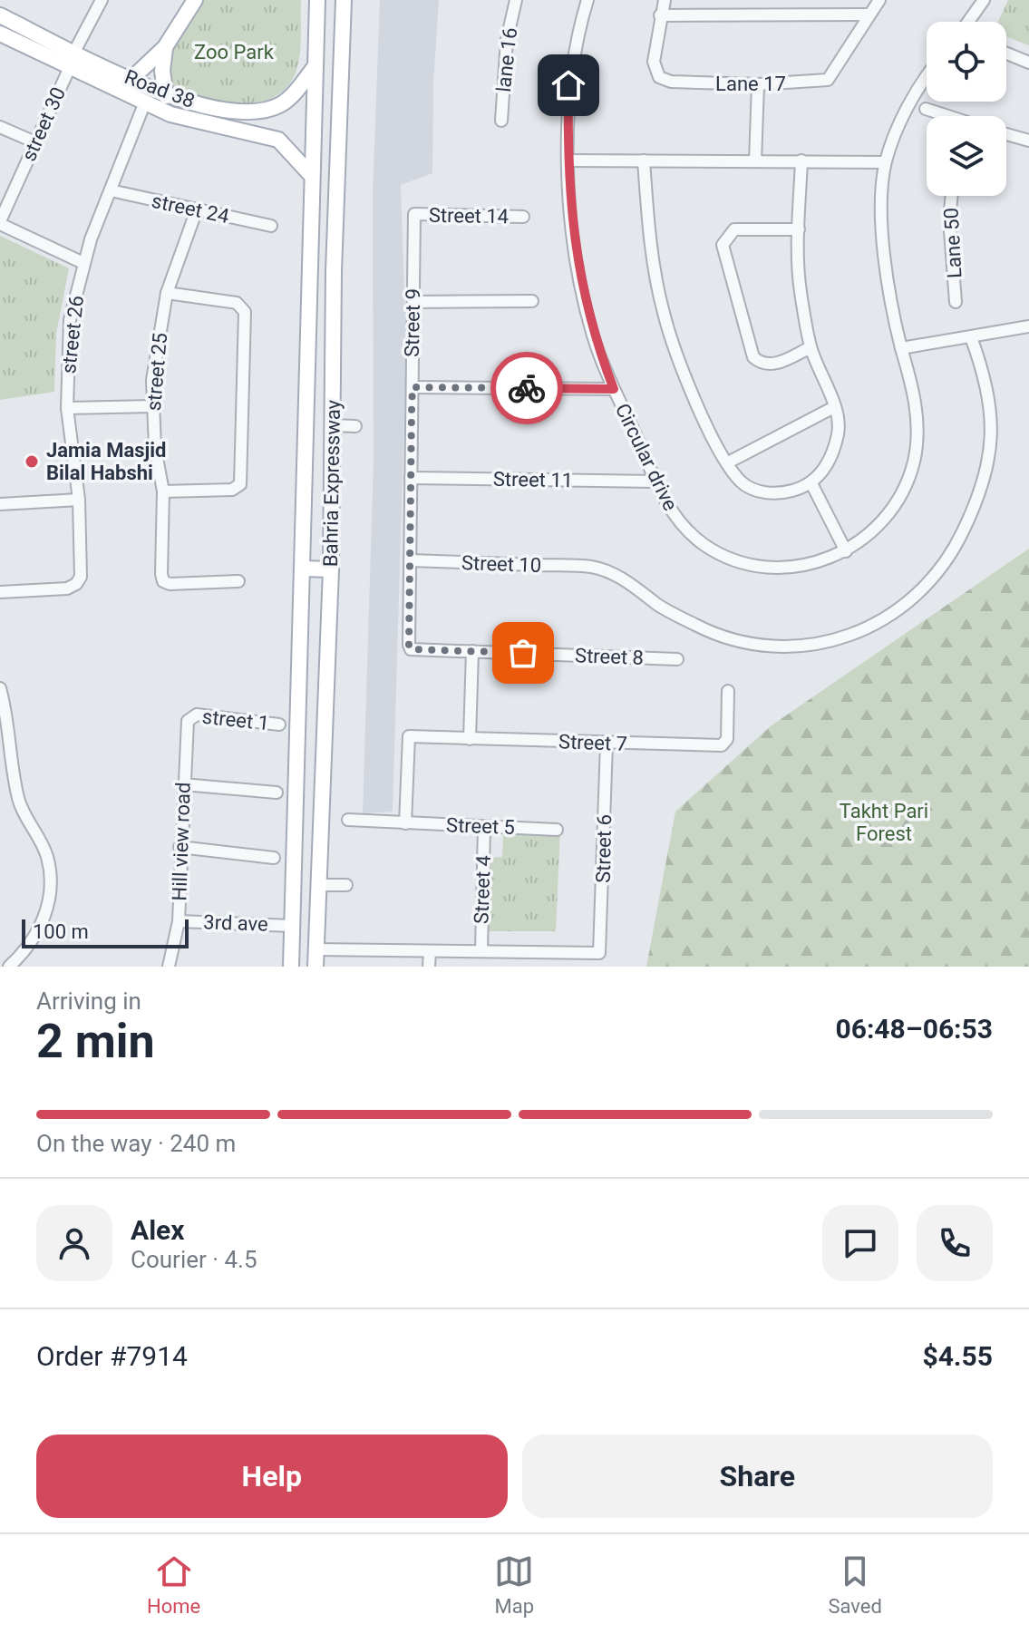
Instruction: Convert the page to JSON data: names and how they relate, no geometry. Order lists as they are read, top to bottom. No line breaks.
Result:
{"streets":{"main road":["Road 38","Bahria Expressway"],"street":["lane 16","Lane 17","street 30","street 24","Street 14","Lane 50","Street 9","street 26","street 25","Circular drive","Street 11","Street 10","Street 8","street 1","Street 7","Street 5","Hill view road","Street 6","Street 4","3rd ave"]},"crossings":[["Road 38","street 30"],["Road 38","street 26"],["Road 38","Bahria Expressway"],["street 24","street 26"],["street 24","street 25"],["Street 14","Street 9"],["Street 9","Street 11"],["Street 9","Street 10"],["Street 9","Street 8"],["Circular drive","Street 11"],["Bahria Expressway","3rd ave"],["street 1","Hill view road"],["Street 7","Street 5"],["Street 7","Street 6"],["Street 5","Street 4"],["Hill view road","3rd ave"],["Street 6","Street 4"]],"parks":["Zoo Park","Takht Pari Forest"],"places":["Jamia Masjid Bilal Habshi"],"scale_bar":"100 m","page":{"scale":"100 m","heading":["2 min","Arriving in","06:48–06:53"],"panel":["Alex","Courier · 4.5","Order #7914","$4.55"],"bar":"On the way · 240 m","buttons":["Help","Share"],"tabs":["Home","Map","Saved"]}}
